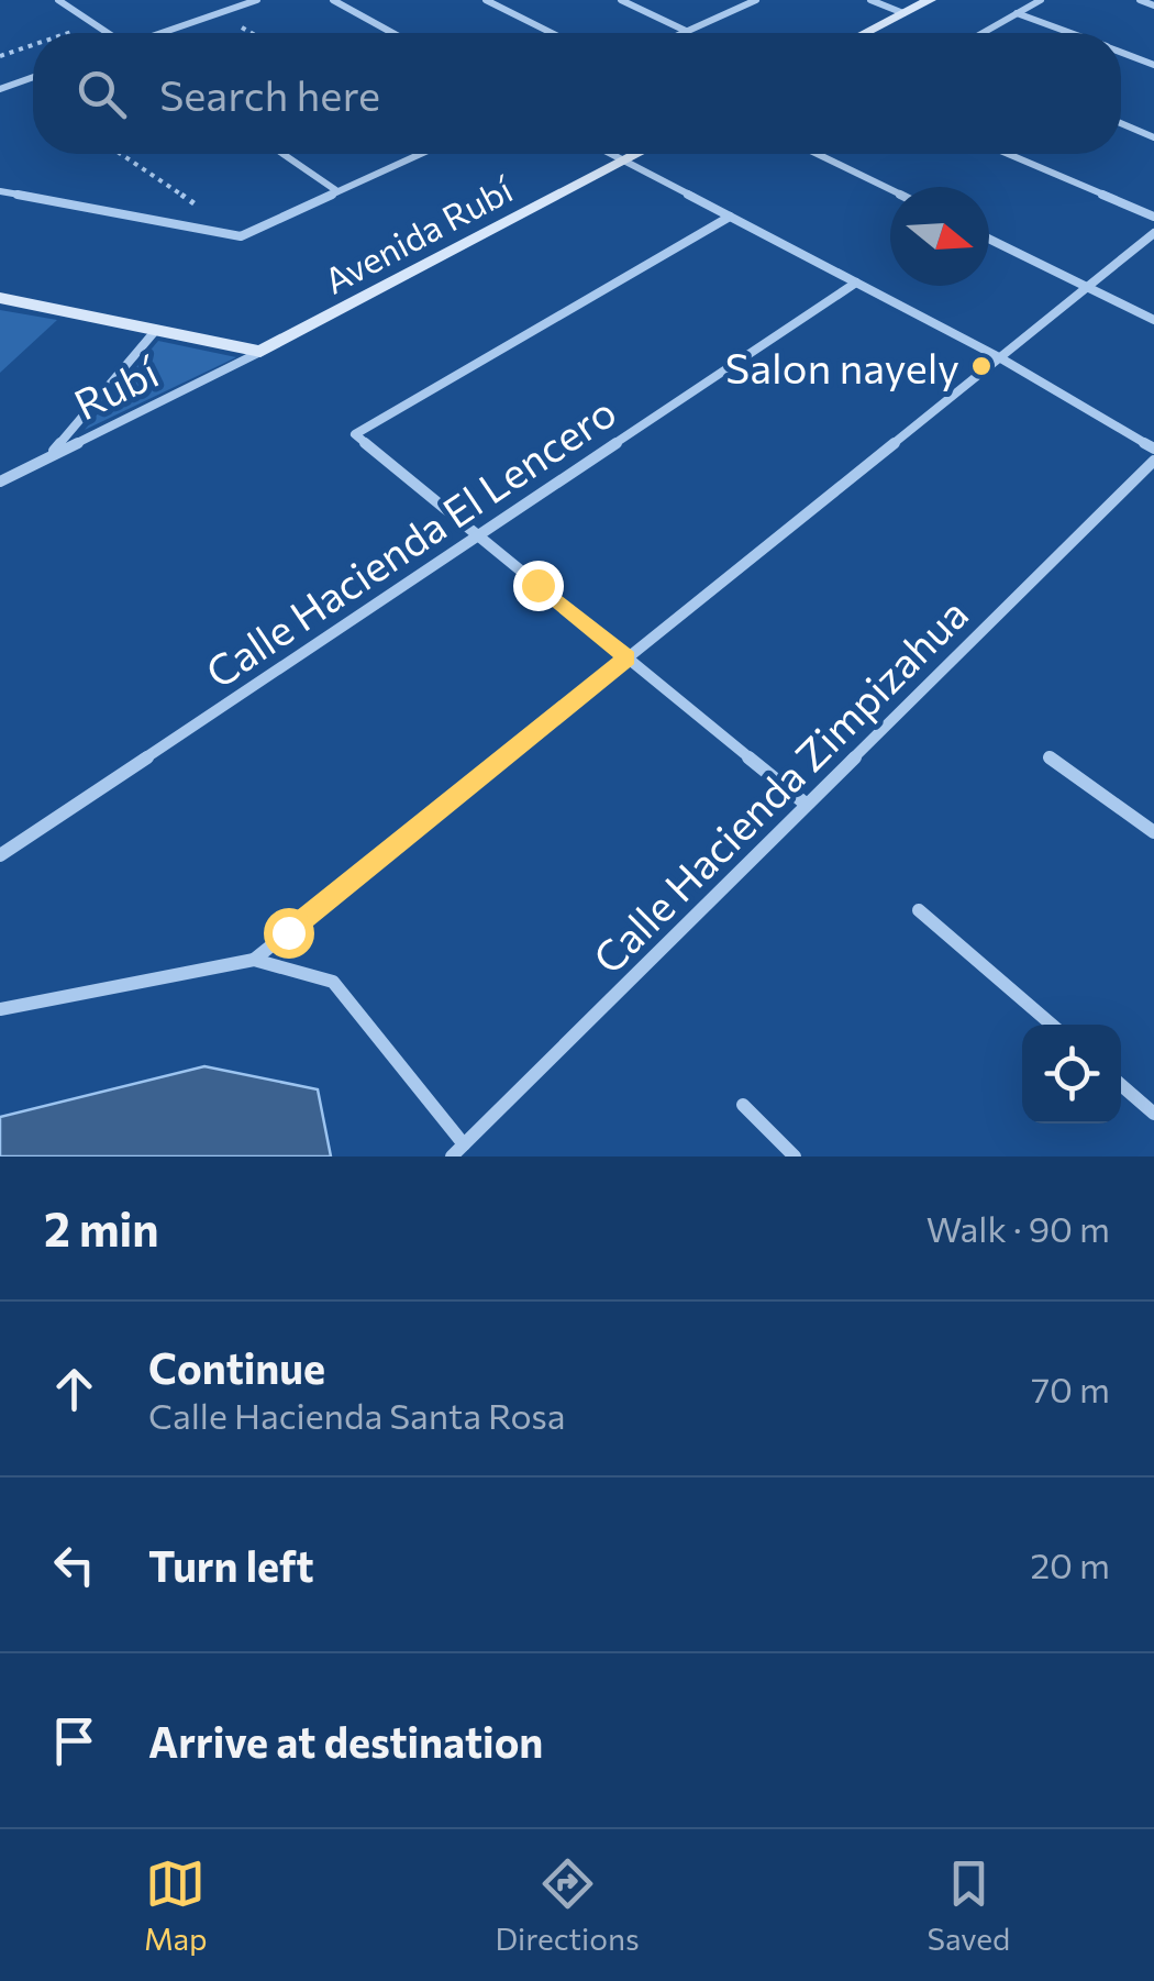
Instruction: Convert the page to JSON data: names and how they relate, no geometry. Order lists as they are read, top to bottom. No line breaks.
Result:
{"streets":{"street":["Avenida Rubí","Rubí","Calle Hacienda El Lencero","Calle Hacienda Zimpizahua"]},"crossings":[["Avenida Rubí","Rubí"]],"places":["Salon nayely"],"north":"right","page":{"search":"Search here","heading":["2 min","Walk · 90 m"],"list":[["Continue","Calle Hacienda Santa Rosa","70 m"],["Turn left","20 m"],"Arrive at destination"],"nav":["Map","Directions","Saved"]}}
